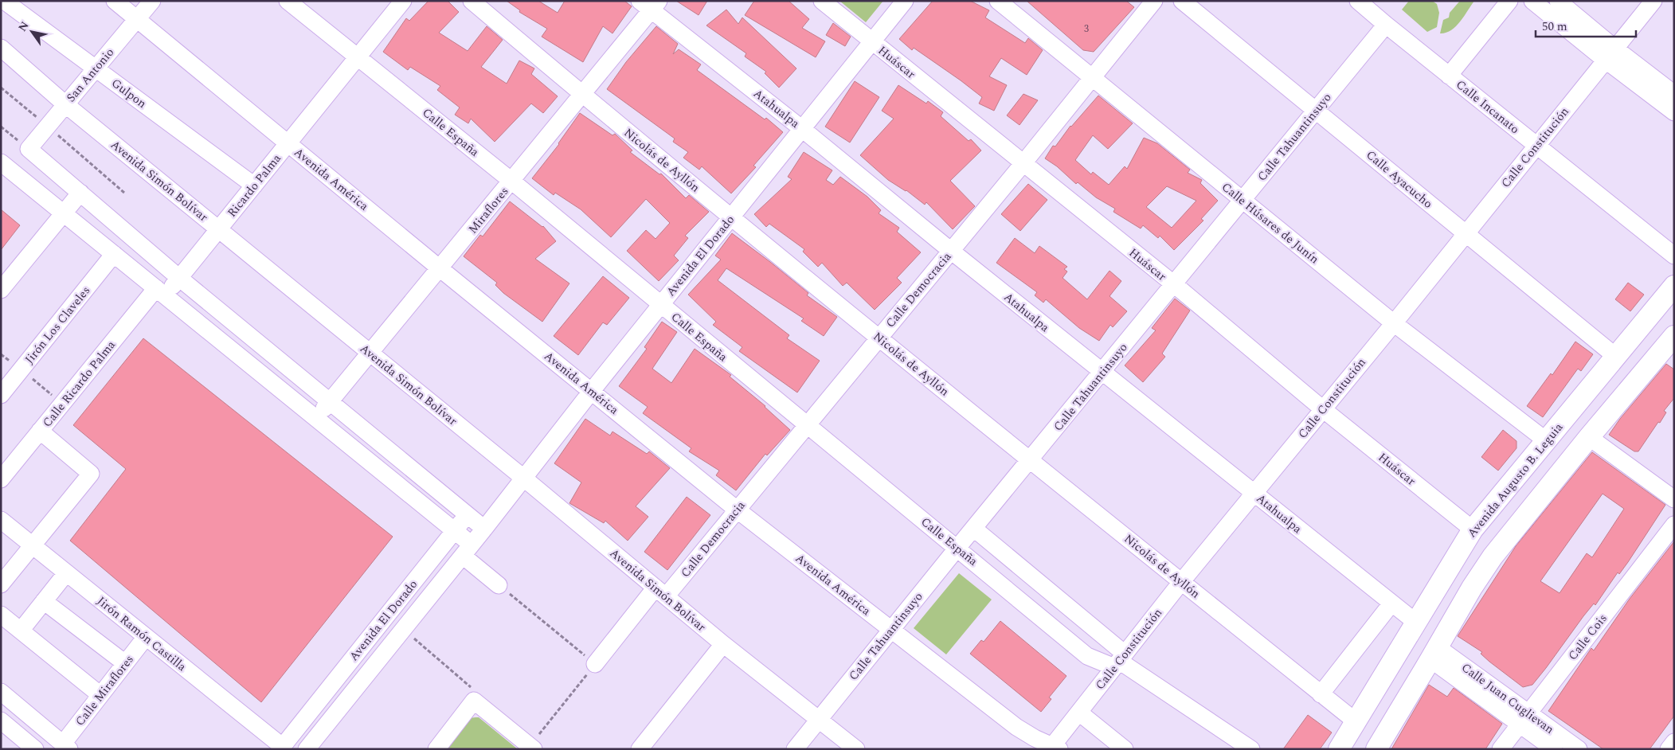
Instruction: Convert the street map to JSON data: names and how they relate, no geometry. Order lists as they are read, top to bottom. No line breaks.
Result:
{"streets":{"main road":["Avenida Augusto B. Leguia"],"street":["Huáscar","San Antonio","Gulpon","Calle Incanato","Atahualpa","Calle España","Calle Tahuantinsuyo","Calle Constitución","Nicolás de Ayllón","Avenida América","Calle Ayacucho","Avenida Simón Bolívar","Ricardo Palma","Miraflores","Calle Húsares de Junín","Avenida El Dorado","Calle Democracia","Jirón Los Claveles","Calle Ricardo Palma","Jirón Ramón Castilla","Calle Cois","Calle Miraflores","Calle Juan Cuglievan"]},"crossings":[["Huáscar","Calle Tahuantinsuyo"],["Huáscar","Calle Constitución"],["Huáscar","Avenida El Dorado"],["Huáscar","Calle Democracia"],["Huáscar","Avenida Augusto B. Leguia"],["San Antonio","Gulpon"],["San Antonio","Avenida América"],["San Antonio","Avenida Simón Bolívar"],["Gulpon","Ricardo Palma"],["Calle Incanato","Calle Tahuantinsuyo"],["Calle Incanato","Calle Constitución"],["Atahualpa","Calle Tahuantinsuyo"],["Atahualpa","Calle Constitución"],["Atahualpa","Miraflores"],["Atahualpa","Avenida El Dorado"],["Atahualpa","Calle Democracia"],["Atahualpa","Avenida Augusto B. Leguia"],["Calle España","Calle Tahuantinsuyo"],["Calle España","Calle Constitución"],["Calle España","Ricardo Palma"],["Calle España","Miraflores"],["Calle España","Avenida El Dorado"],["Calle España","Calle Democracia"],["Calle Tahuantinsuyo","Nicolás de Ayllón"],["Calle Tahuantinsuyo","Avenida América"],["Calle Tahuantinsuyo","Calle Ayacucho"],["Calle Tahuantinsuyo","Avenida Simón Bolívar"],["Calle Tahuantinsuyo","Calle Húsares de Junín"],["Calle Constitución","Nicolás de Ayllón"],["Calle Constitución","Avenida América"],["Calle Constitución","Calle Ayacucho"],["Calle Constitución","Calle Húsares de Junín"],["Nicolás de Ayllón","Miraflores"],["Nicolás de Ayllón","Avenida El Dorado"],["Nicolás de Ayllón","Calle Democracia"],["Nicolás de Ayllón","Avenida Augusto B. Leguia"],["Avenida América","Ricardo Palma"],["Avenida América","Miraflores"],["Avenida América","Avenida El Dorado"],["Avenida América","Calle Democracia"],["Calle Ayacucho","Avenida Augusto B. Leguia"],["Avenida Simón Bolívar","Ricardo Palma"],["Avenida Simón Bolívar","Miraflores"],["Avenida Simón Bolívar","Avenida El Dorado"],["Avenida Simón Bolívar","Calle Democracia"],["Ricardo Palma","Calle Ricardo Palma"],["Calle Húsares de Junín","Calle Democracia"],["Calle Húsares de Junín","Avenida Augusto B. Leguia"],["Avenida El Dorado","Jirón Ramón Castilla"],["Jirón Ramón Castilla","Calle Miraflores"],["Calle Cois","Calle Juan Cuglievan"]],"house_numbers":["3"],"scale_bar":"50 m","north":"top left"}
